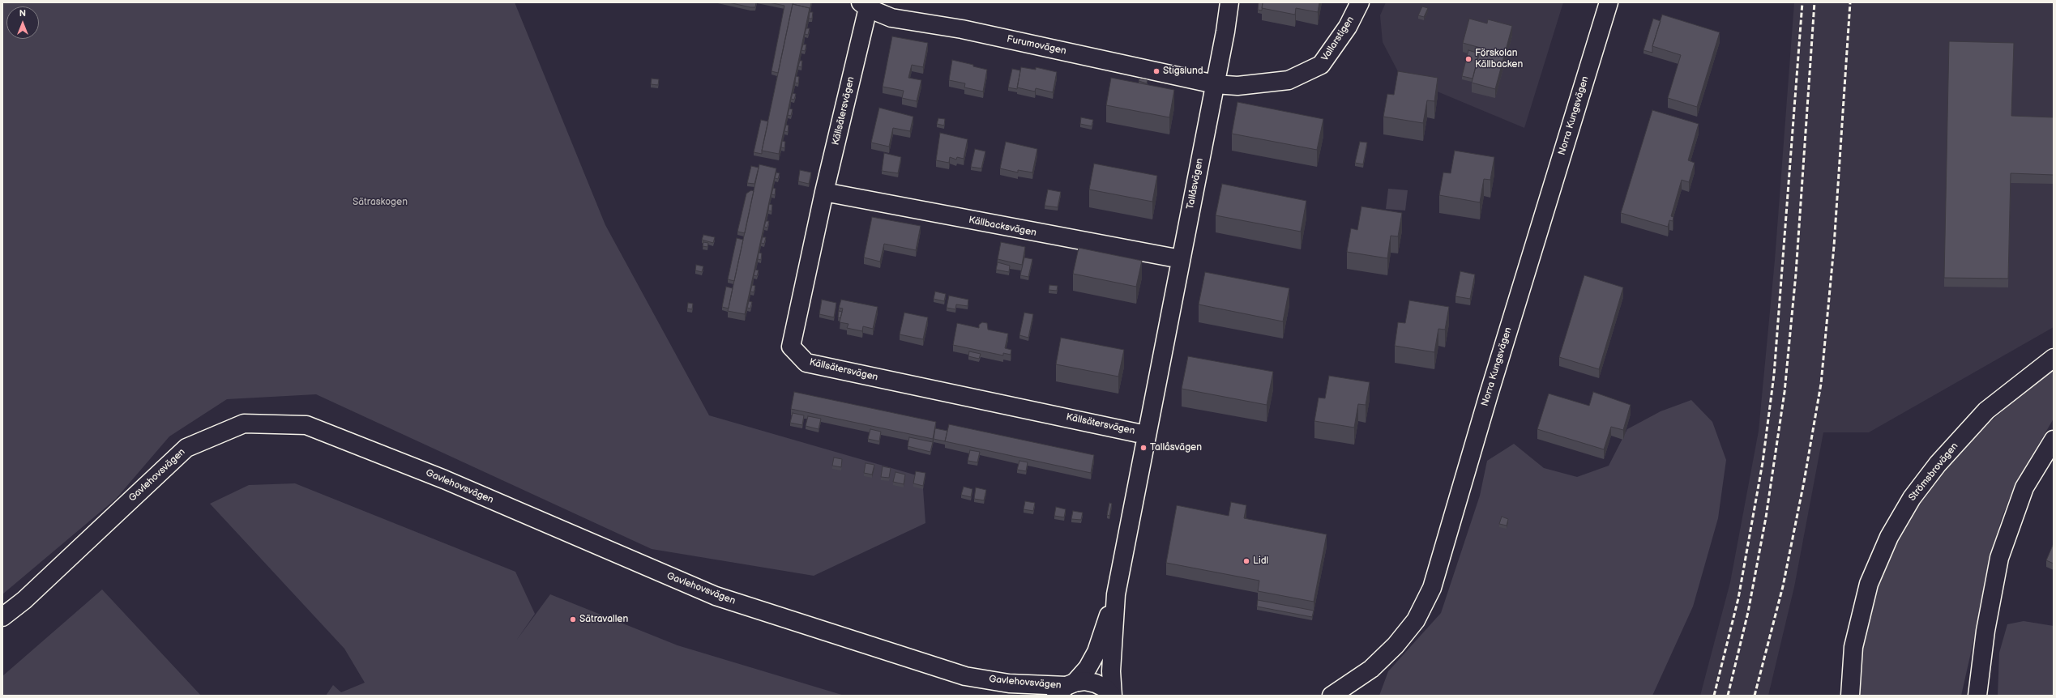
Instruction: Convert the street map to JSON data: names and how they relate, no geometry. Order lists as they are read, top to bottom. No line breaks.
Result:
{"streets":{"street":["Vallarstigen","Furumovägen","Källsätersvägen","Norra Kungsvägen","Tallåsvägen","Källbacksvägen","Strömsbrovägen","Gavlehovsvägen"]},"crossings":[["Vallarstigen","Furumovägen"],["Vallarstigen","Tallåsvägen"],["Furumovägen","Källsätersvägen"],["Furumovägen","Tallåsvägen"],["Källsätersvägen","Tallåsvägen"],["Källsätersvägen","Källbacksvägen"],["Tallåsvägen","Källbacksvägen"],["Tallåsvägen","Gavlehovsvägen"]],"parks":["Sätraskogen"],"places":["Förskolan Källbacken","Stigslund","Tallåsvägen","Lidl","Sätravallen"],"north":"top"}
